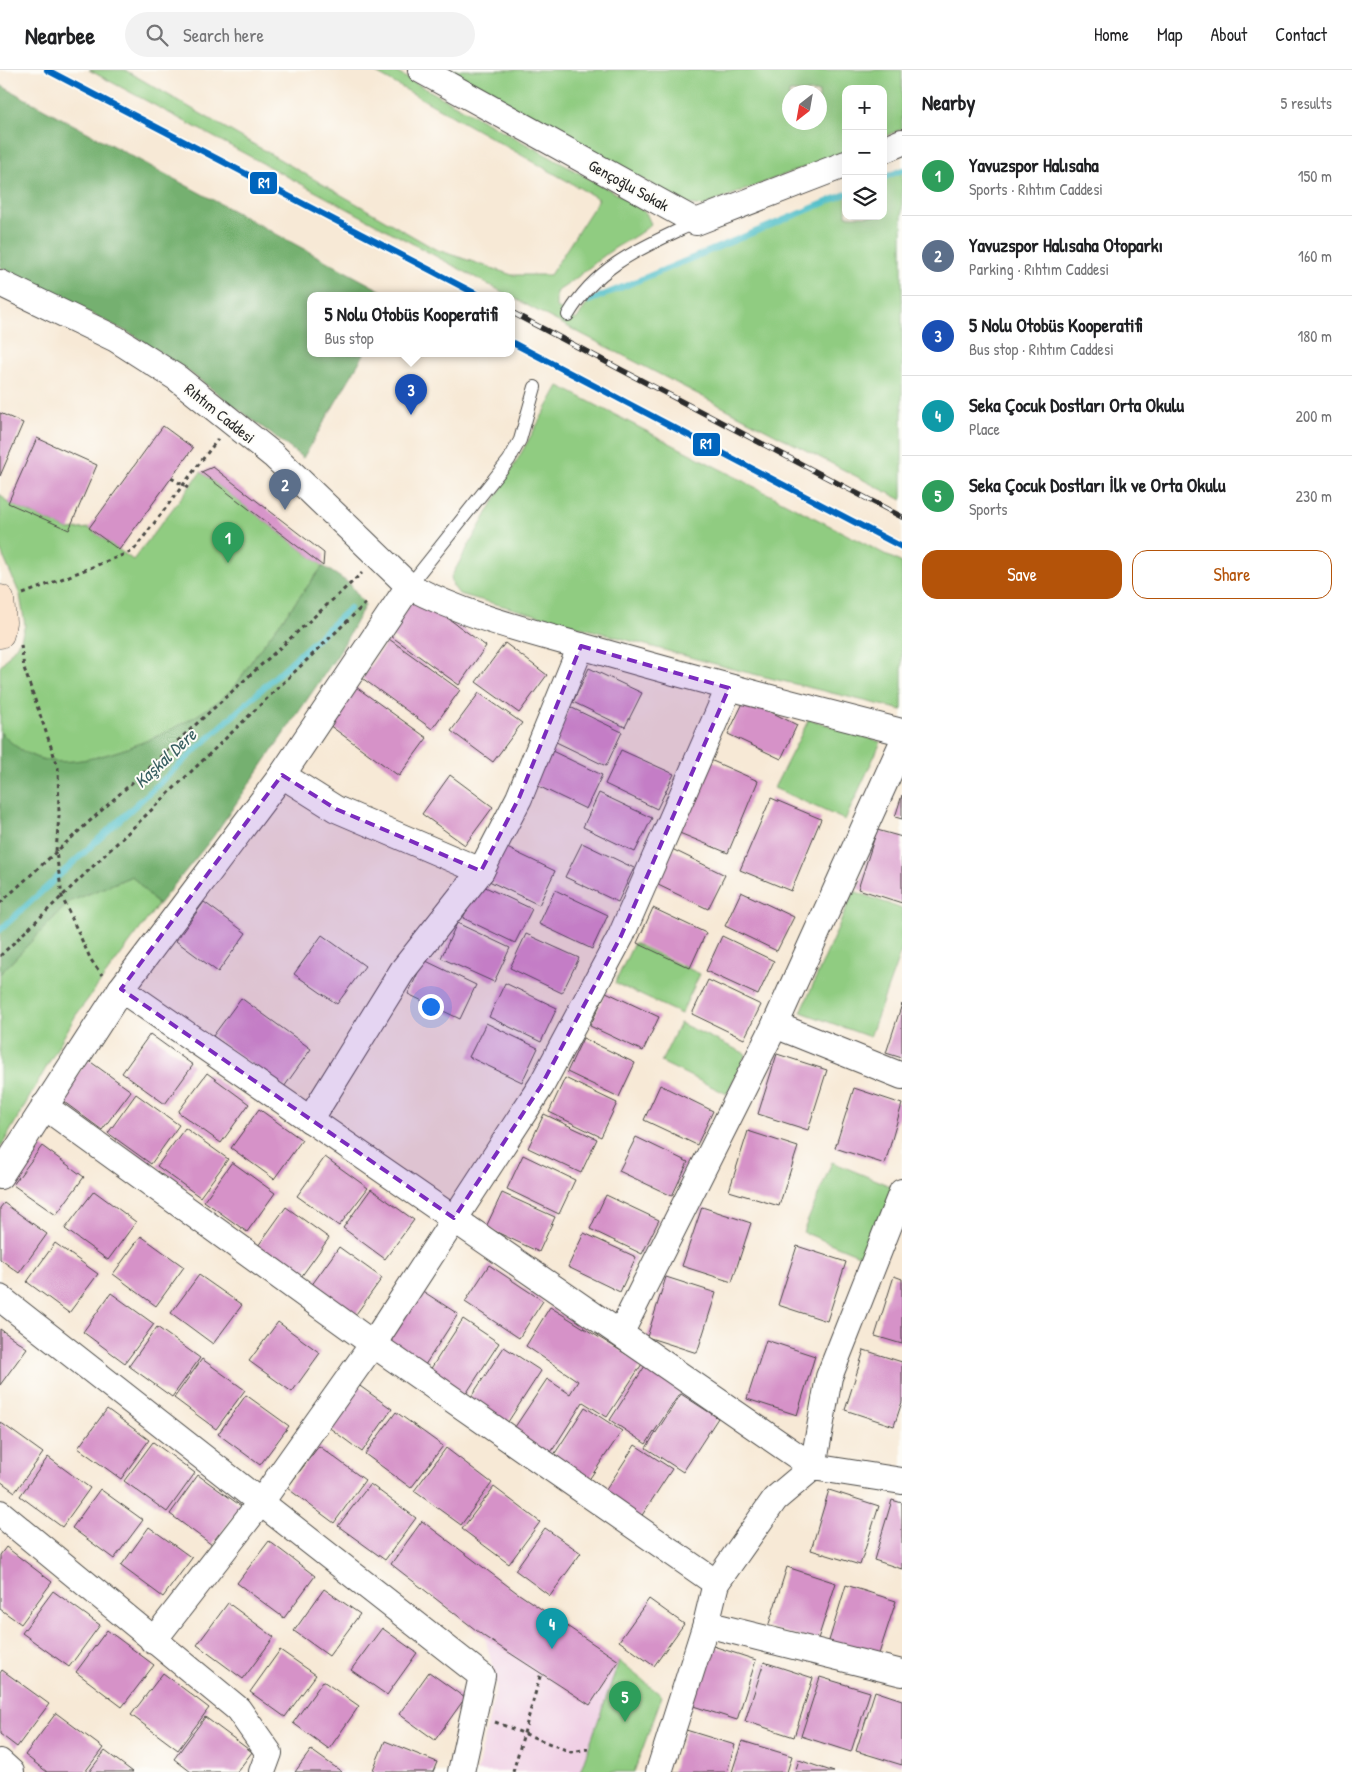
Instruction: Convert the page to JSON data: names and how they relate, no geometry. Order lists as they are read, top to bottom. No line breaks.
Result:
{"streets":{"street":["Gençoğlu Sokak","Rıhtım Caddesi"]},"water":["Kaşkal Dere"],"lines":["transit line R1"],"north":"bottom left","page":{"header":"Nearbee","search":"Search here","nav":["Home","Map","About","Contact"],"heading":["Nearby","5 results"],"map_buttons":["+","−"],"list":[{"mark":"1","name":"Yavuzspor Halısaha","note":"Sports · Rıhtım Caddesi","value":"150 m"},{"mark":"2","name":"Yavuzspor Halısaha Otoparkı","note":"Parking · Rıhtım Caddesi","value":"160 m"},{"mark":"3","name":"5 Nolu Otobüs Kooperatifi","note":"Bus stop · Rıhtım Caddesi","value":"180 m"},{"mark":"4","name":"Seka Çocuk Dostları Orta Okulu","note":"Place","value":"200 m"},{"mark":"5","name":"Seka Çocuk Dostları İlk ve Orta Okulu","note":"Sports","value":"230 m"}],"popup":["5 Nolu Otobüs Kooperatifi","Bus stop"],"pins":["3","2","1","4","5"],"buttons":["Save","Share"]}}
